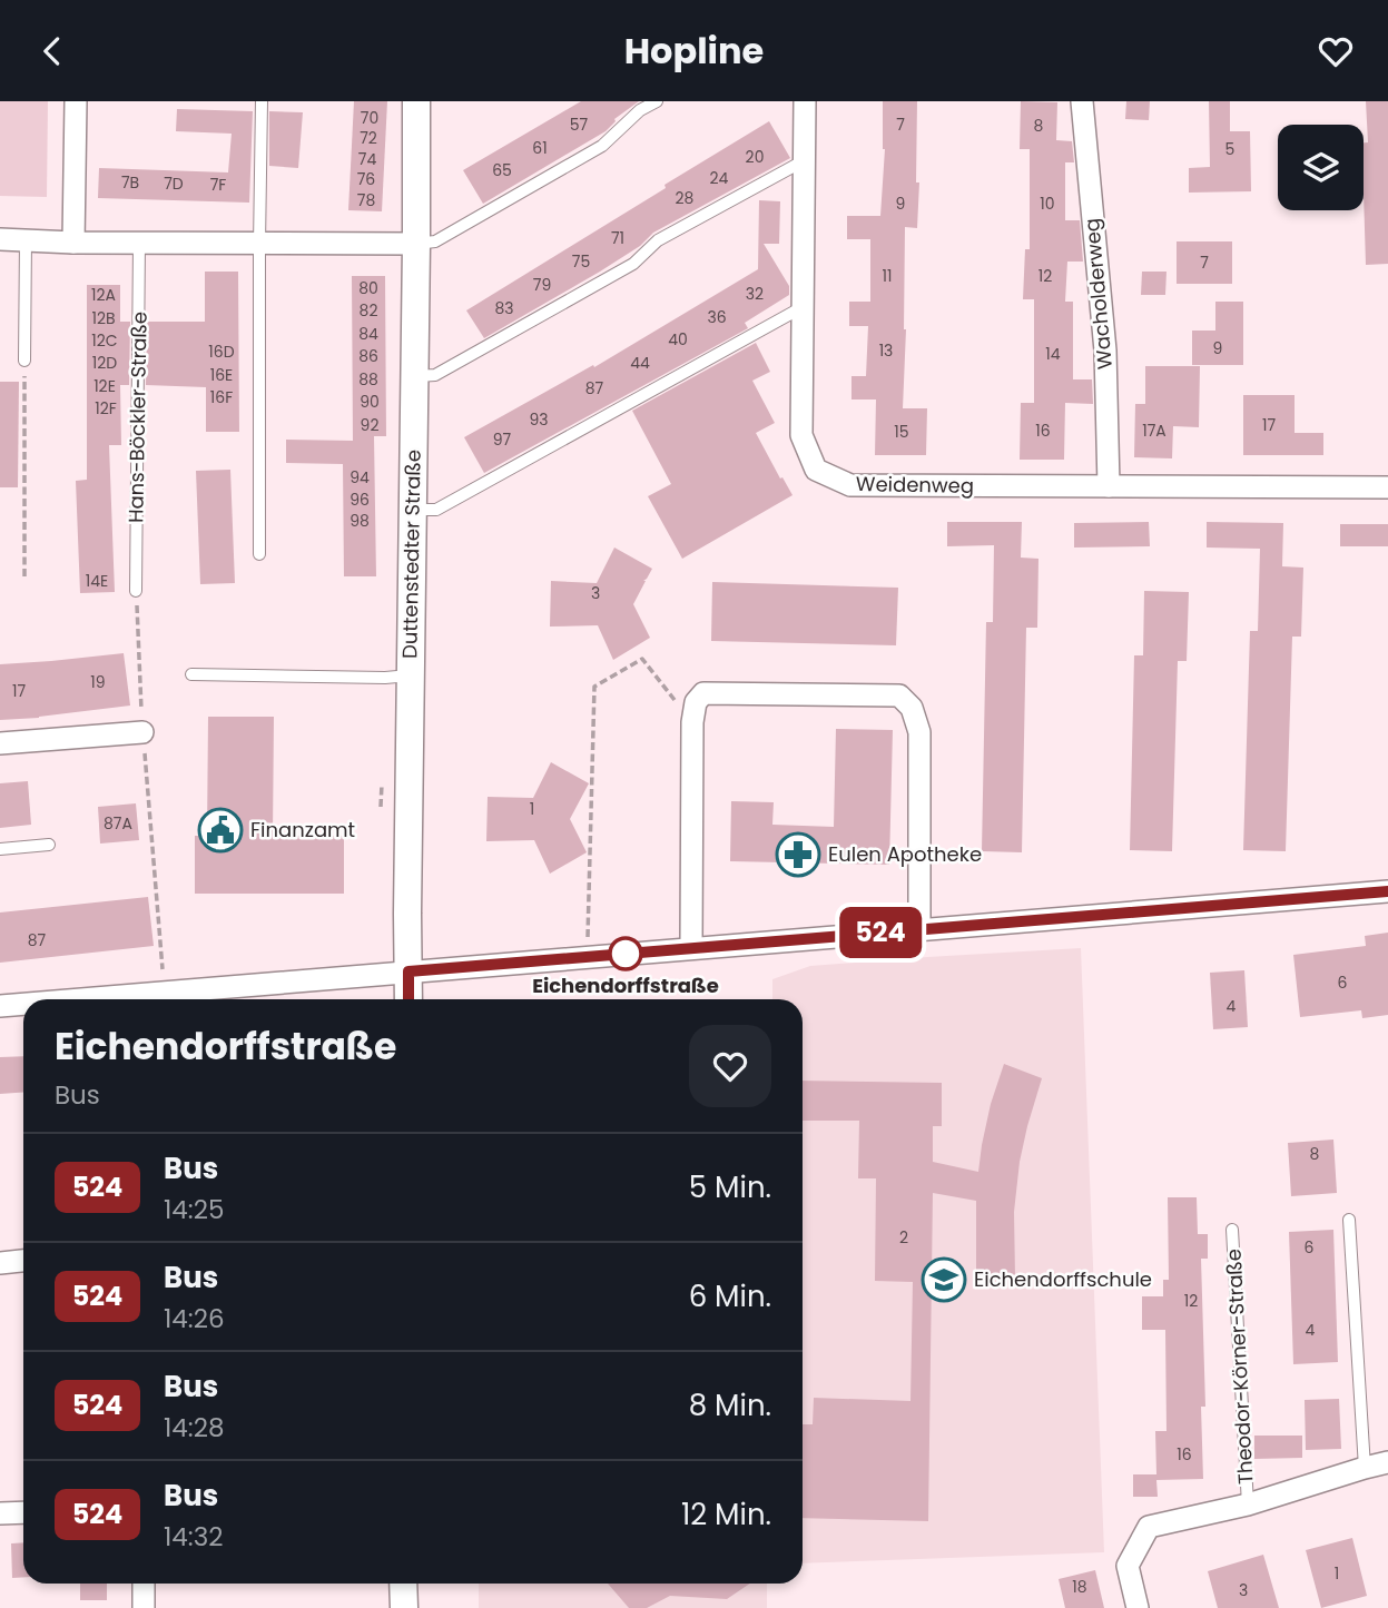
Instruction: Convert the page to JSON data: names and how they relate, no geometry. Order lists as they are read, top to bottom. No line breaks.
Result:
{"streets":{"street":["Wacholderweg","Weidenweg","Duttenstedter Straße","Theodor-Körner-Straße"],"lane":["Hans-Böckler-Straße"]},"crossings":[["Wacholderweg","Weidenweg"]],"places":{"public building":["Finanzamt"],"pharmacy":["Eulen Apotheke"],"other":["Eichendorffstraße"],"school or university":["Eichendorffschule"]},"lines":["bus line 524"],"house_numbers":["70","57","7","8","72","61","5","20","74","65","24","76","7B","7D","7F","28","78","9","10","71","75","7","11","12","79","80","32","12A","83","82","36","12B","84","40","12C","9","13","16D","14","86","12D","44","16E","88","12E","87","16F","90","12F","93","92","17","16","17A","15","97","94","96","98","14E","3","19","17","1","87A","87","6","4","8","2","6","12","4","16","1","18","3"],"page":{"header":"Hopline","on_map":"524","heading":["Eichendorffstraße","Bus"],"list":[{"mark":"524","name":"Bus","note":"14:25","value":"5 Min."},{"mark":"524","name":"Bus","note":"14:26","value":"6 Min."},{"mark":"524","name":"Bus","note":"14:28","value":"8 Min."},{"mark":"524","name":"Bus","note":"14:32","value":"12 Min."}]}}
